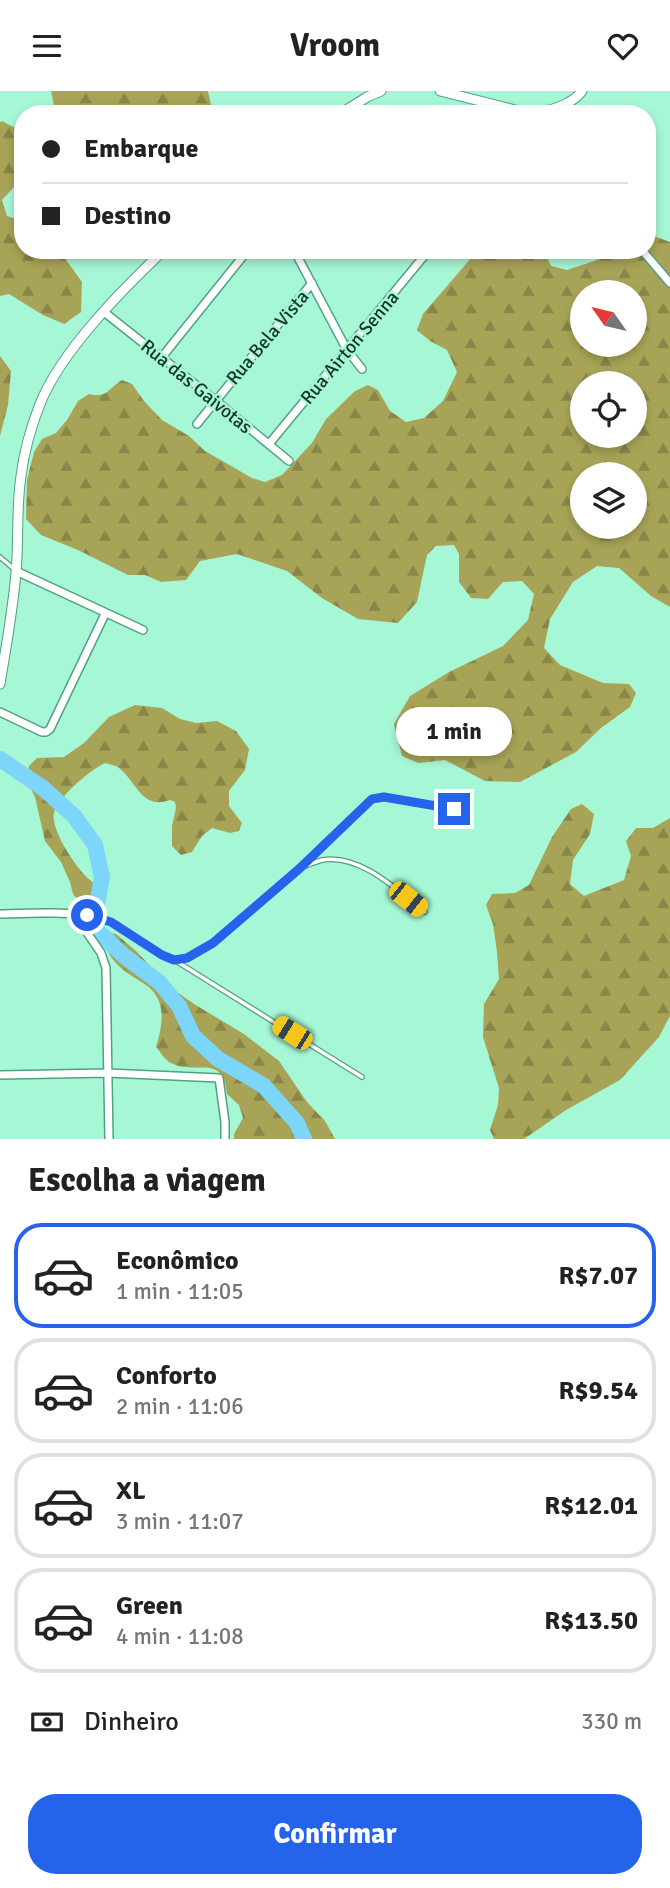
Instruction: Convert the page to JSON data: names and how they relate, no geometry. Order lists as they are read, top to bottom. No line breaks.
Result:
{"streets":{"street":["Rua Bela Vista","Rua Airton Senna","Rua das Gaivotas"]},"crossings":[["Rua Bela Vista","Rua das Gaivotas"],["Rua Airton Senna","Rua das Gaivotas"]],"north":"top left","page":{"header":"Vroom","banner":["Embarque","Destino"],"bubble":"1 min","heading":"Escolha a viagem","list":[{"name":"Econômico","note":"1 min · 11:05","value":"R$7.07"},{"name":"Conforto","note":"2 min · 11:06","value":"R$9.54"},{"name":"XL","note":"3 min · 11:07","value":"R$12.01"},{"name":"Green","note":"4 min · 11:08","value":"R$13.50"}],"pay":["Dinheiro","330 m"],"buttons":"Confirmar"}}
